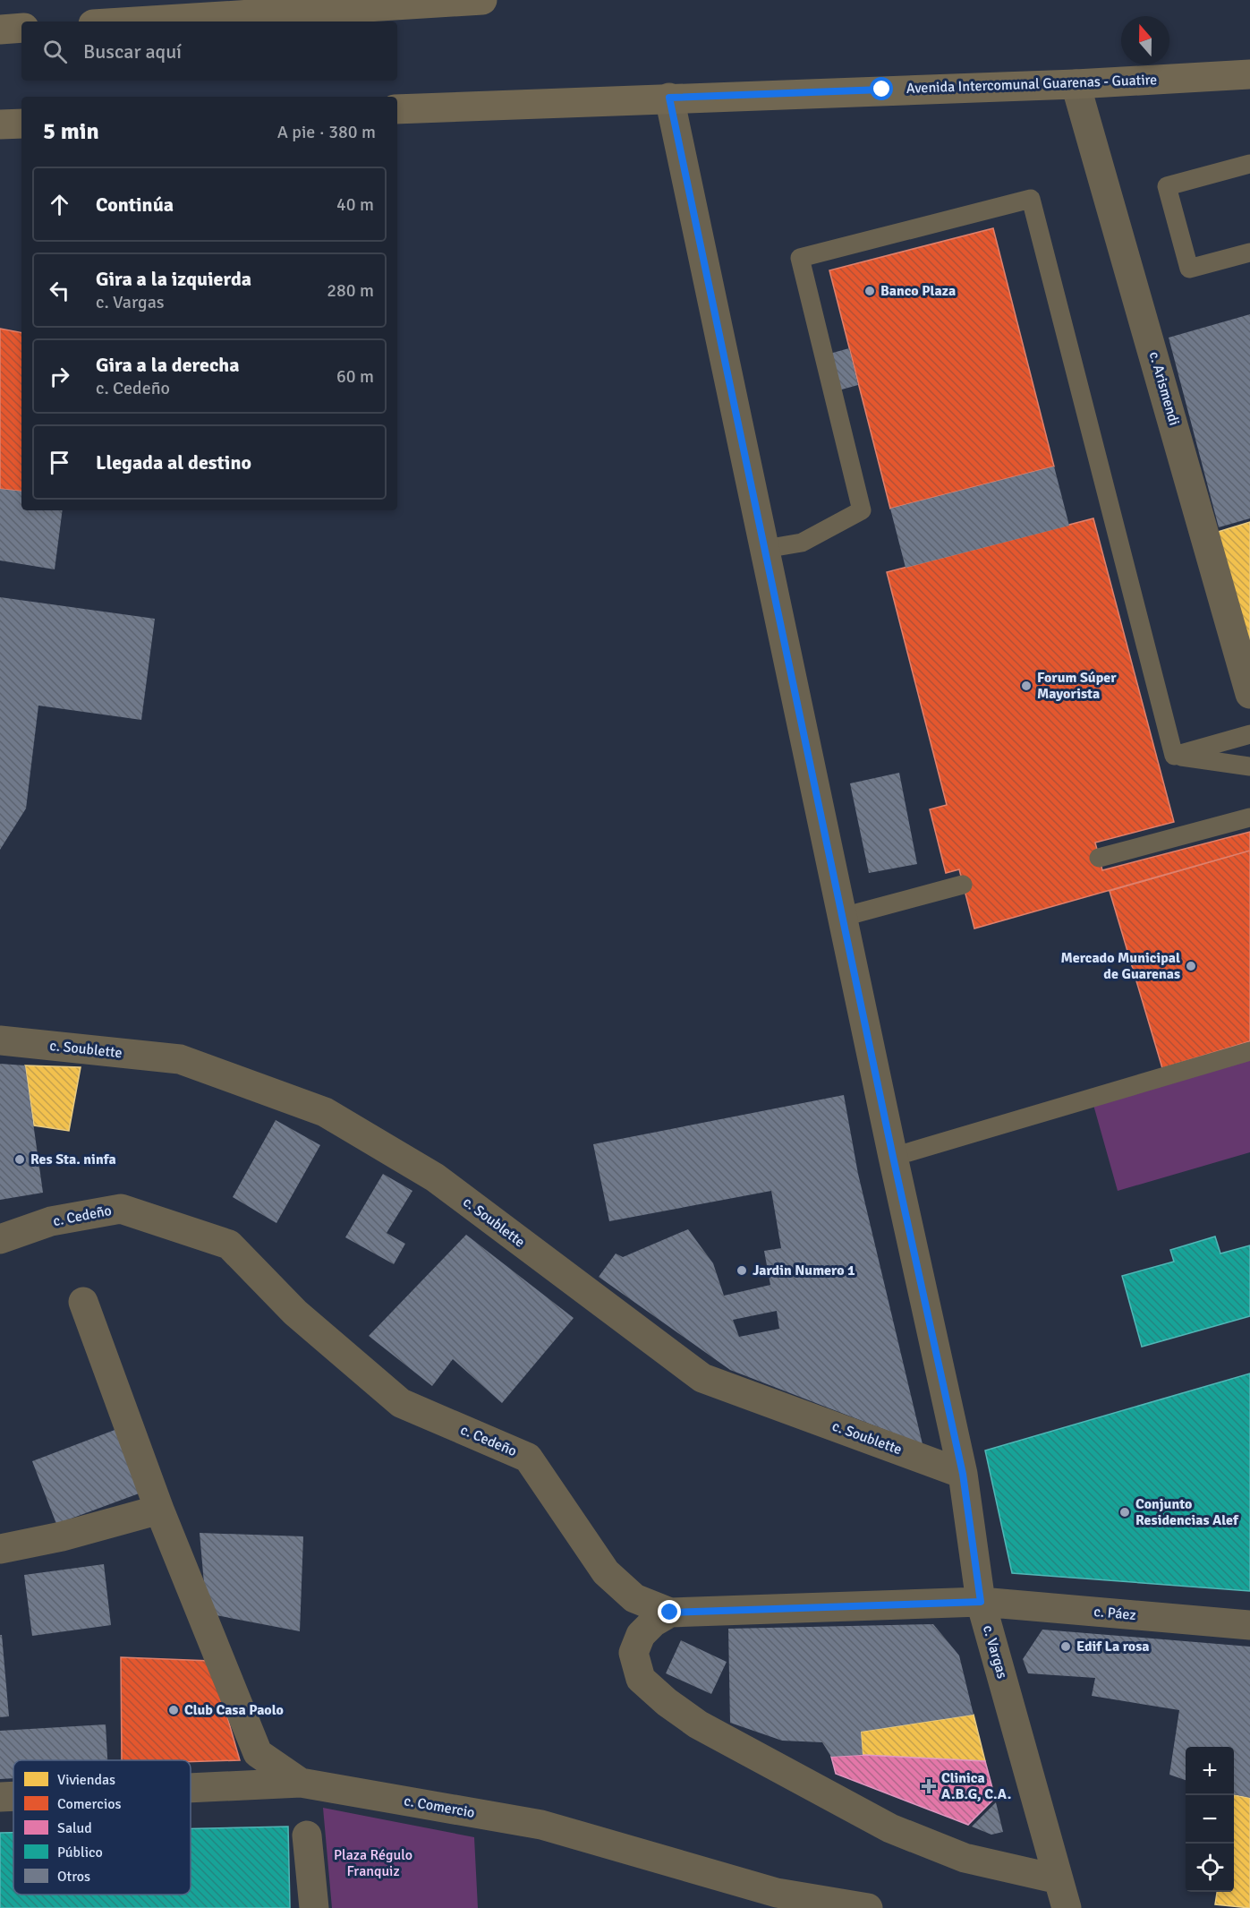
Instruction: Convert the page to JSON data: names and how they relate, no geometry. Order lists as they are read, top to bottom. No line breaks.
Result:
{"streets":{"main road":["Avenida Intercomunal Guarenas - Guatire"],"street":["c. Arismendi","c. Soublette","c. Cedeño","c. Páez","c. Vargas","c. Comercio"]},"crossings":[["Avenida Intercomunal Guarenas - Guatire","c. Arismendi"],["Avenida Intercomunal Guarenas - Guatire","c. Vargas"],["c. Soublette","c. Vargas"],["c. Cedeño","c. Páez"],["c. Cedeño","c. Vargas"],["c. Páez","c. Vargas"]],"parks":["Plaza Régulo Franquiz"],"places":{"other":["Banco Plaza","Forum Súper Mayorista","Mercado Municipal de Guarenas","Res Sta. ninfa","Jardin Numero 1","Conjunto Residencias Alef","Edif La rosa","Club Casa Paolo"],"health":["Clinica A.B.G, C.A."]},"legend":["Viviendas","Comercios","Salud","Público","Otros"],"north":"top","page":{"search":"Buscar aquí","heading":["5 min","A pie · 380 m"],"list":[["Continúa","40 m"],["Gira a la izquierda","c. Vargas","280 m"],["Gira a la derecha","c. Cedeño","60 m"],"Llegada al destino"],"map_buttons":["+","−"]}}
